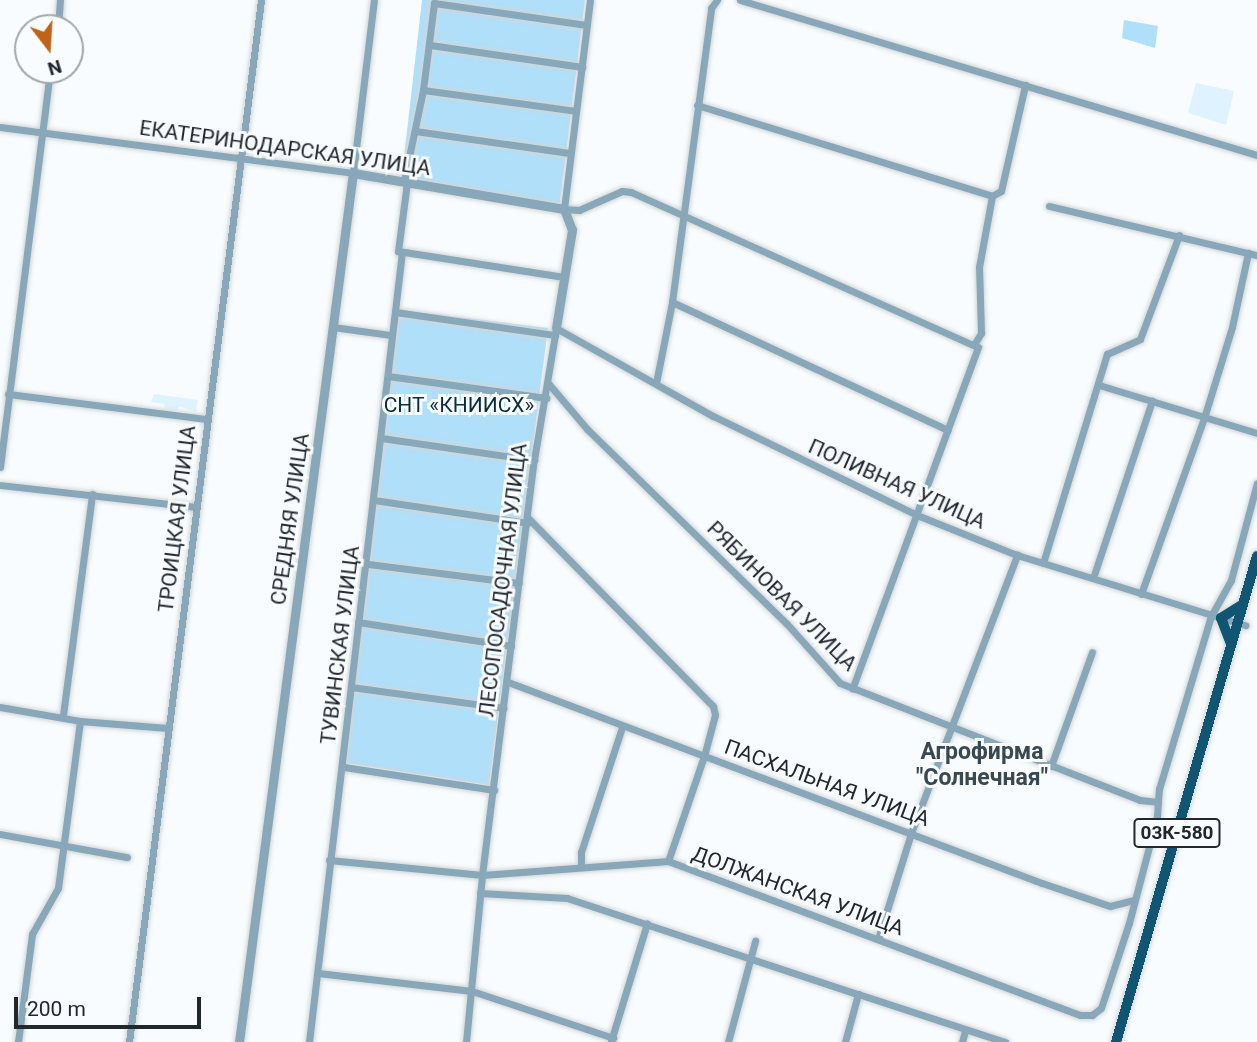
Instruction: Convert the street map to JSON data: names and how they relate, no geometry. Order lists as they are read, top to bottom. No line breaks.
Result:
{"streets":{"highway":["03К-580"],"street":["ЕКАТЕРИНОДАРСКАЯ УЛИЦА","ПОЛИВНАЯ УЛИЦА","ТРОИЦКАЯ УЛИЦА","СРЕДНЯЯ УЛИЦА","ЛЕСОПОСАДОЧНАЯ УЛИЦА","РЯБИНОВАЯ УЛИЦА","ТУВИНСКАЯ УЛИЦА","ПАСХАЛЬНАЯ УЛИЦА","ДОЛЖАНСКАЯ УЛИЦА"]},"crossings":[["ЕКАТЕРИНОДАРСКАЯ УЛИЦА","ТРОИЦКАЯ УЛИЦА"],["ЕКАТЕРИНОДАРСКАЯ УЛИЦА","СРЕДНЯЯ УЛИЦА"],["ЕКАТЕРИНОДАРСКАЯ УЛИЦА","ЛЕСОПОСАДОЧНАЯ УЛИЦА"],["ЕКАТЕРИНОДАРСКАЯ УЛИЦА","ТУВИНСКАЯ УЛИЦА"],["ПОЛИВНАЯ УЛИЦА","ЛЕСОПОСАДОЧНАЯ УЛИЦА"],["ПОЛИВНАЯ УЛИЦА","03К-580"],["ЛЕСОПОСАДОЧНАЯ УЛИЦА","РЯБИНОВАЯ УЛИЦА"],["ЛЕСОПОСАДОЧНАЯ УЛИЦА","ТУВИНСКАЯ УЛИЦА"],["ЛЕСОПОСАДОЧНАЯ УЛИЦА","ПАСХАЛЬНАЯ УЛИЦА"],["ЛЕСОПОСАДОЧНАЯ УЛИЦА","ДОЛЖАНСКАЯ УЛИЦА"],["ТУВИНСКАЯ УЛИЦА","ДОЛЖАНСКАЯ УЛИЦА"],["ПАСХАЛЬНАЯ УЛИЦА","ДОЛЖАНСКАЯ УЛИЦА"]],"districts":["Агрофирма \"Солнечная\""],"parks":["СНТ «КНИИСХ»"],"scale_bar":"200 m","north":"bottom"}
